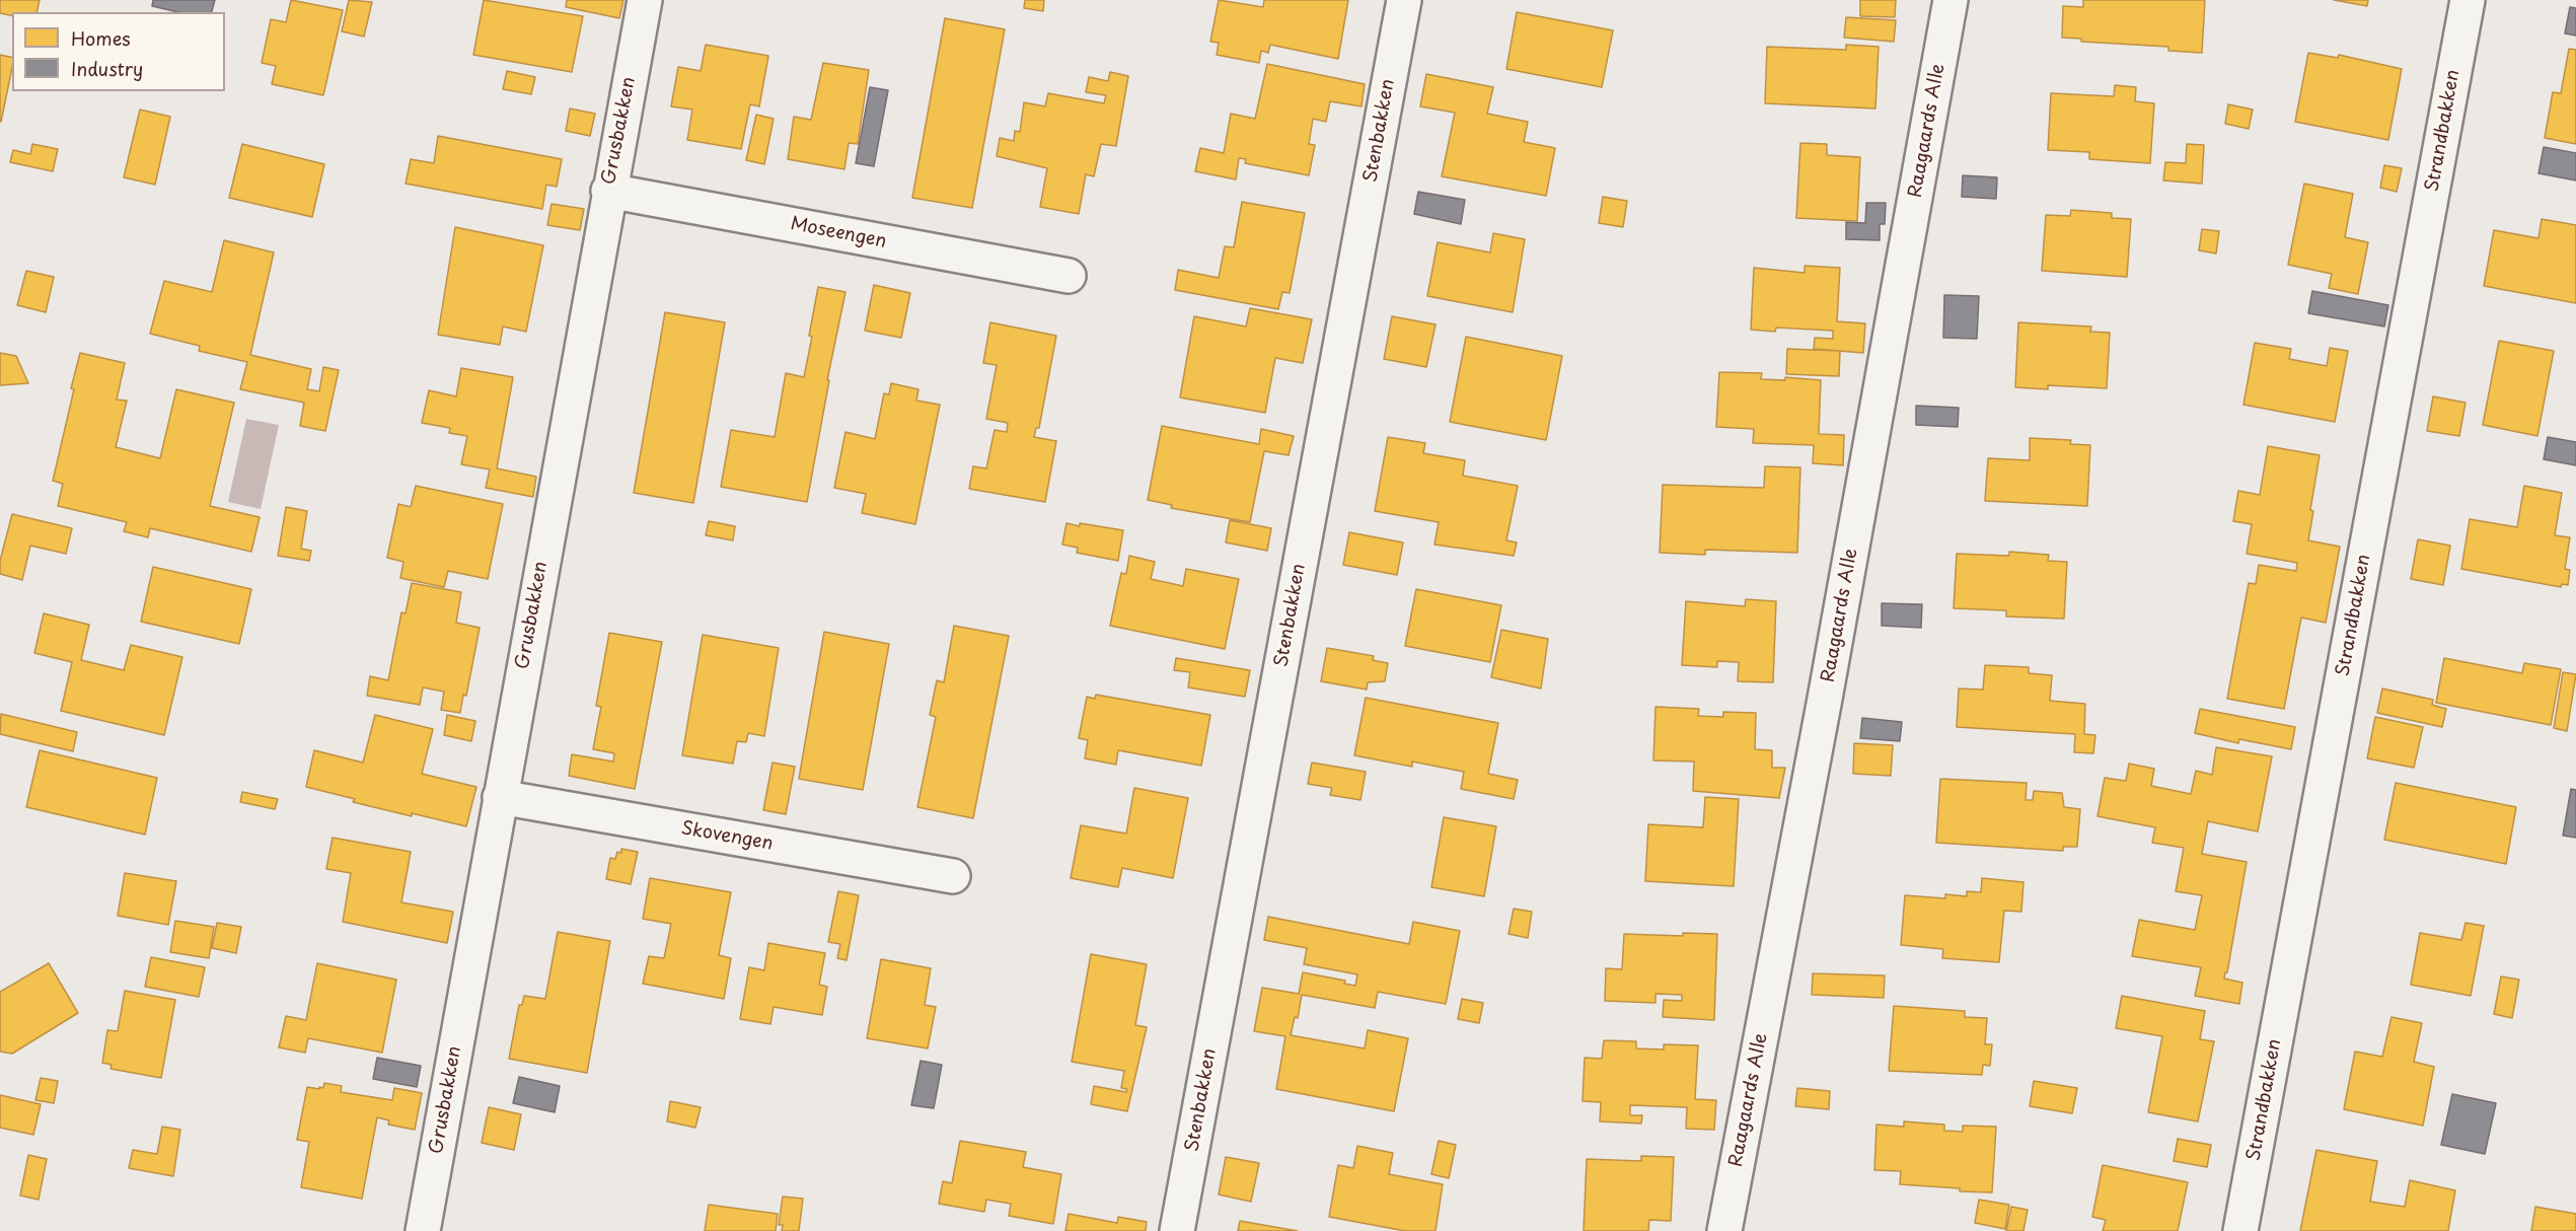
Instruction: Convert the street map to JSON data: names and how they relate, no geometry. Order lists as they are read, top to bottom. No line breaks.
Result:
{"streets":{"street":["Grusbakken","Stenbakken","Raagaards Alle","Strandbakken","Moseengen","Skovengen"]},"crossings":[["Grusbakken","Moseengen"],["Grusbakken","Skovengen"]],"legend":["Homes","Industry"]}
